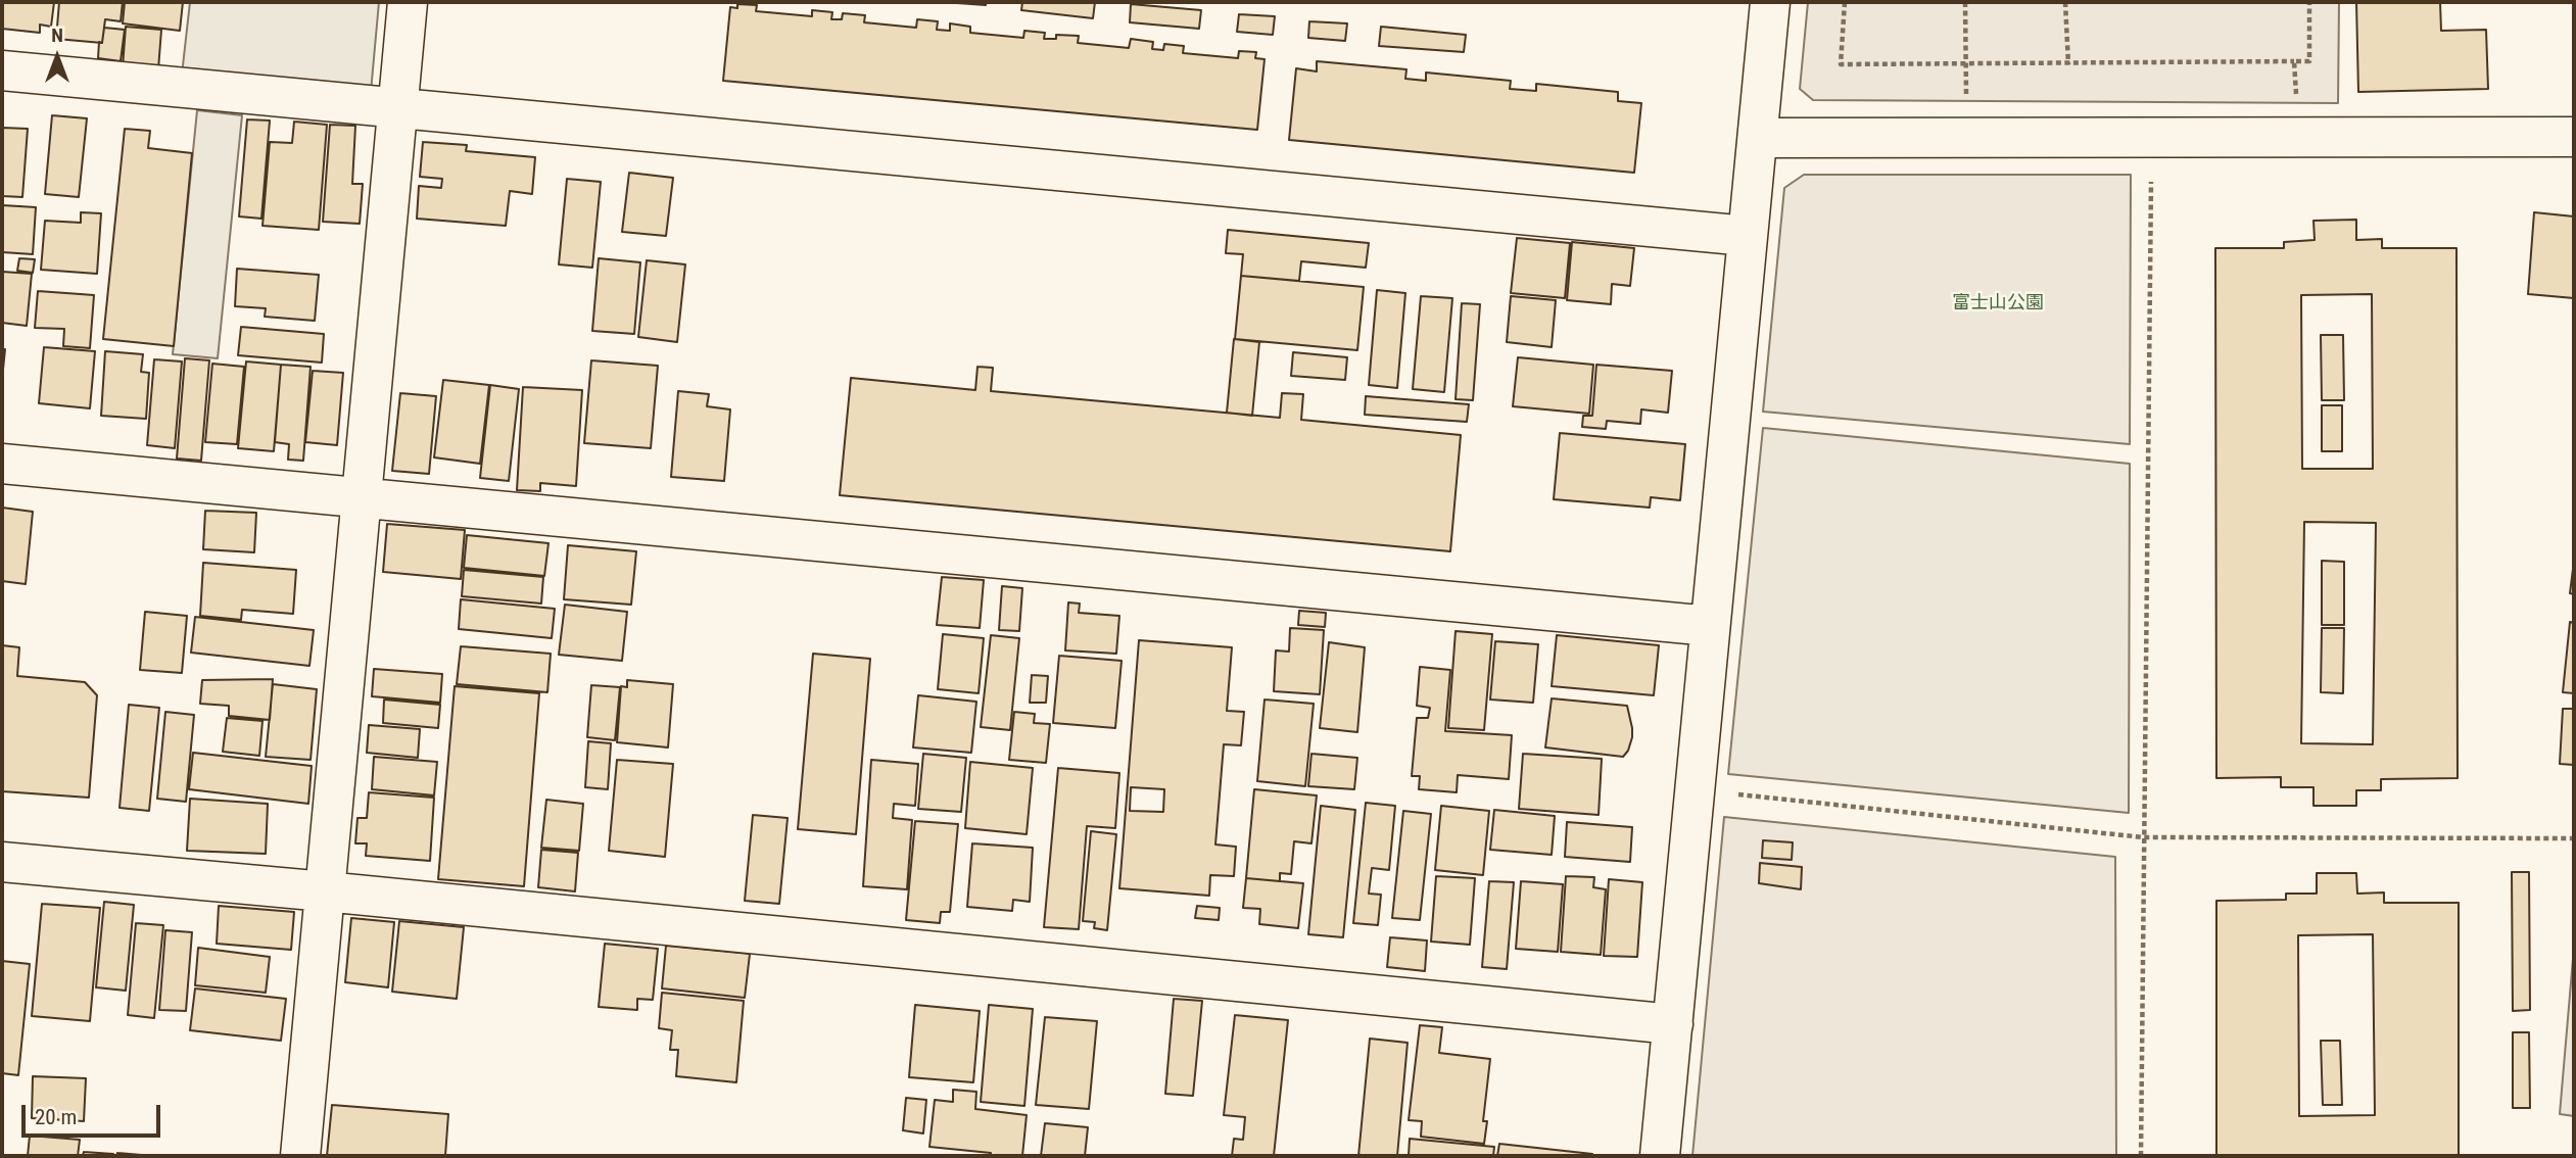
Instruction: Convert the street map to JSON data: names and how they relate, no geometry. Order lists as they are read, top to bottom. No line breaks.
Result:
{"parks":["富士山公園"],"scale_bar":"20 m","north":"top"}
